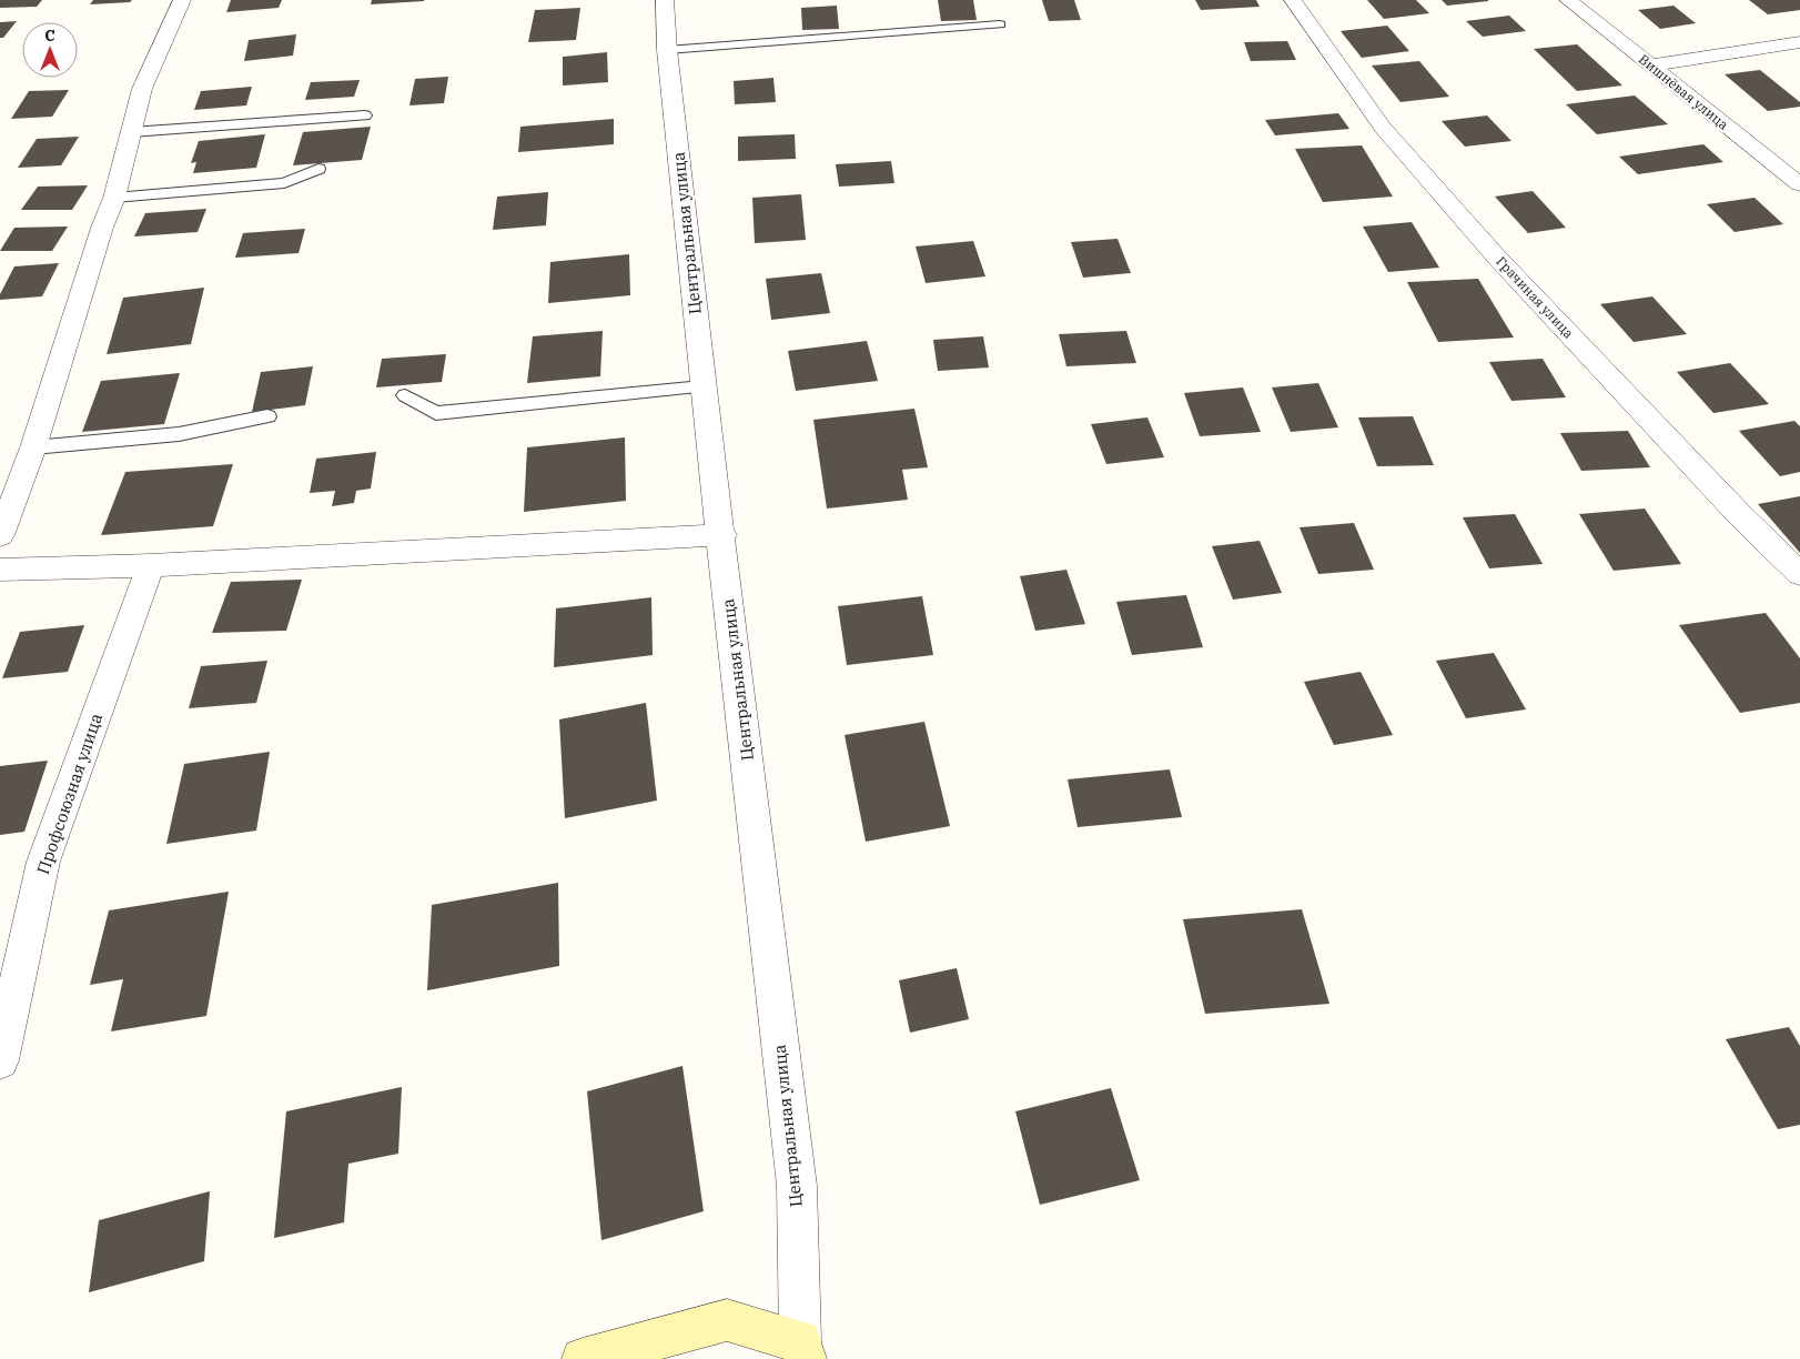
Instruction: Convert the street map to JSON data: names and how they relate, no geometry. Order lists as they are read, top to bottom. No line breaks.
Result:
{"streets":{"street":["Вишнёвая улица","Центральная улица","Грачиная улица","Профсоюзная улица"]},"north":"top"}
